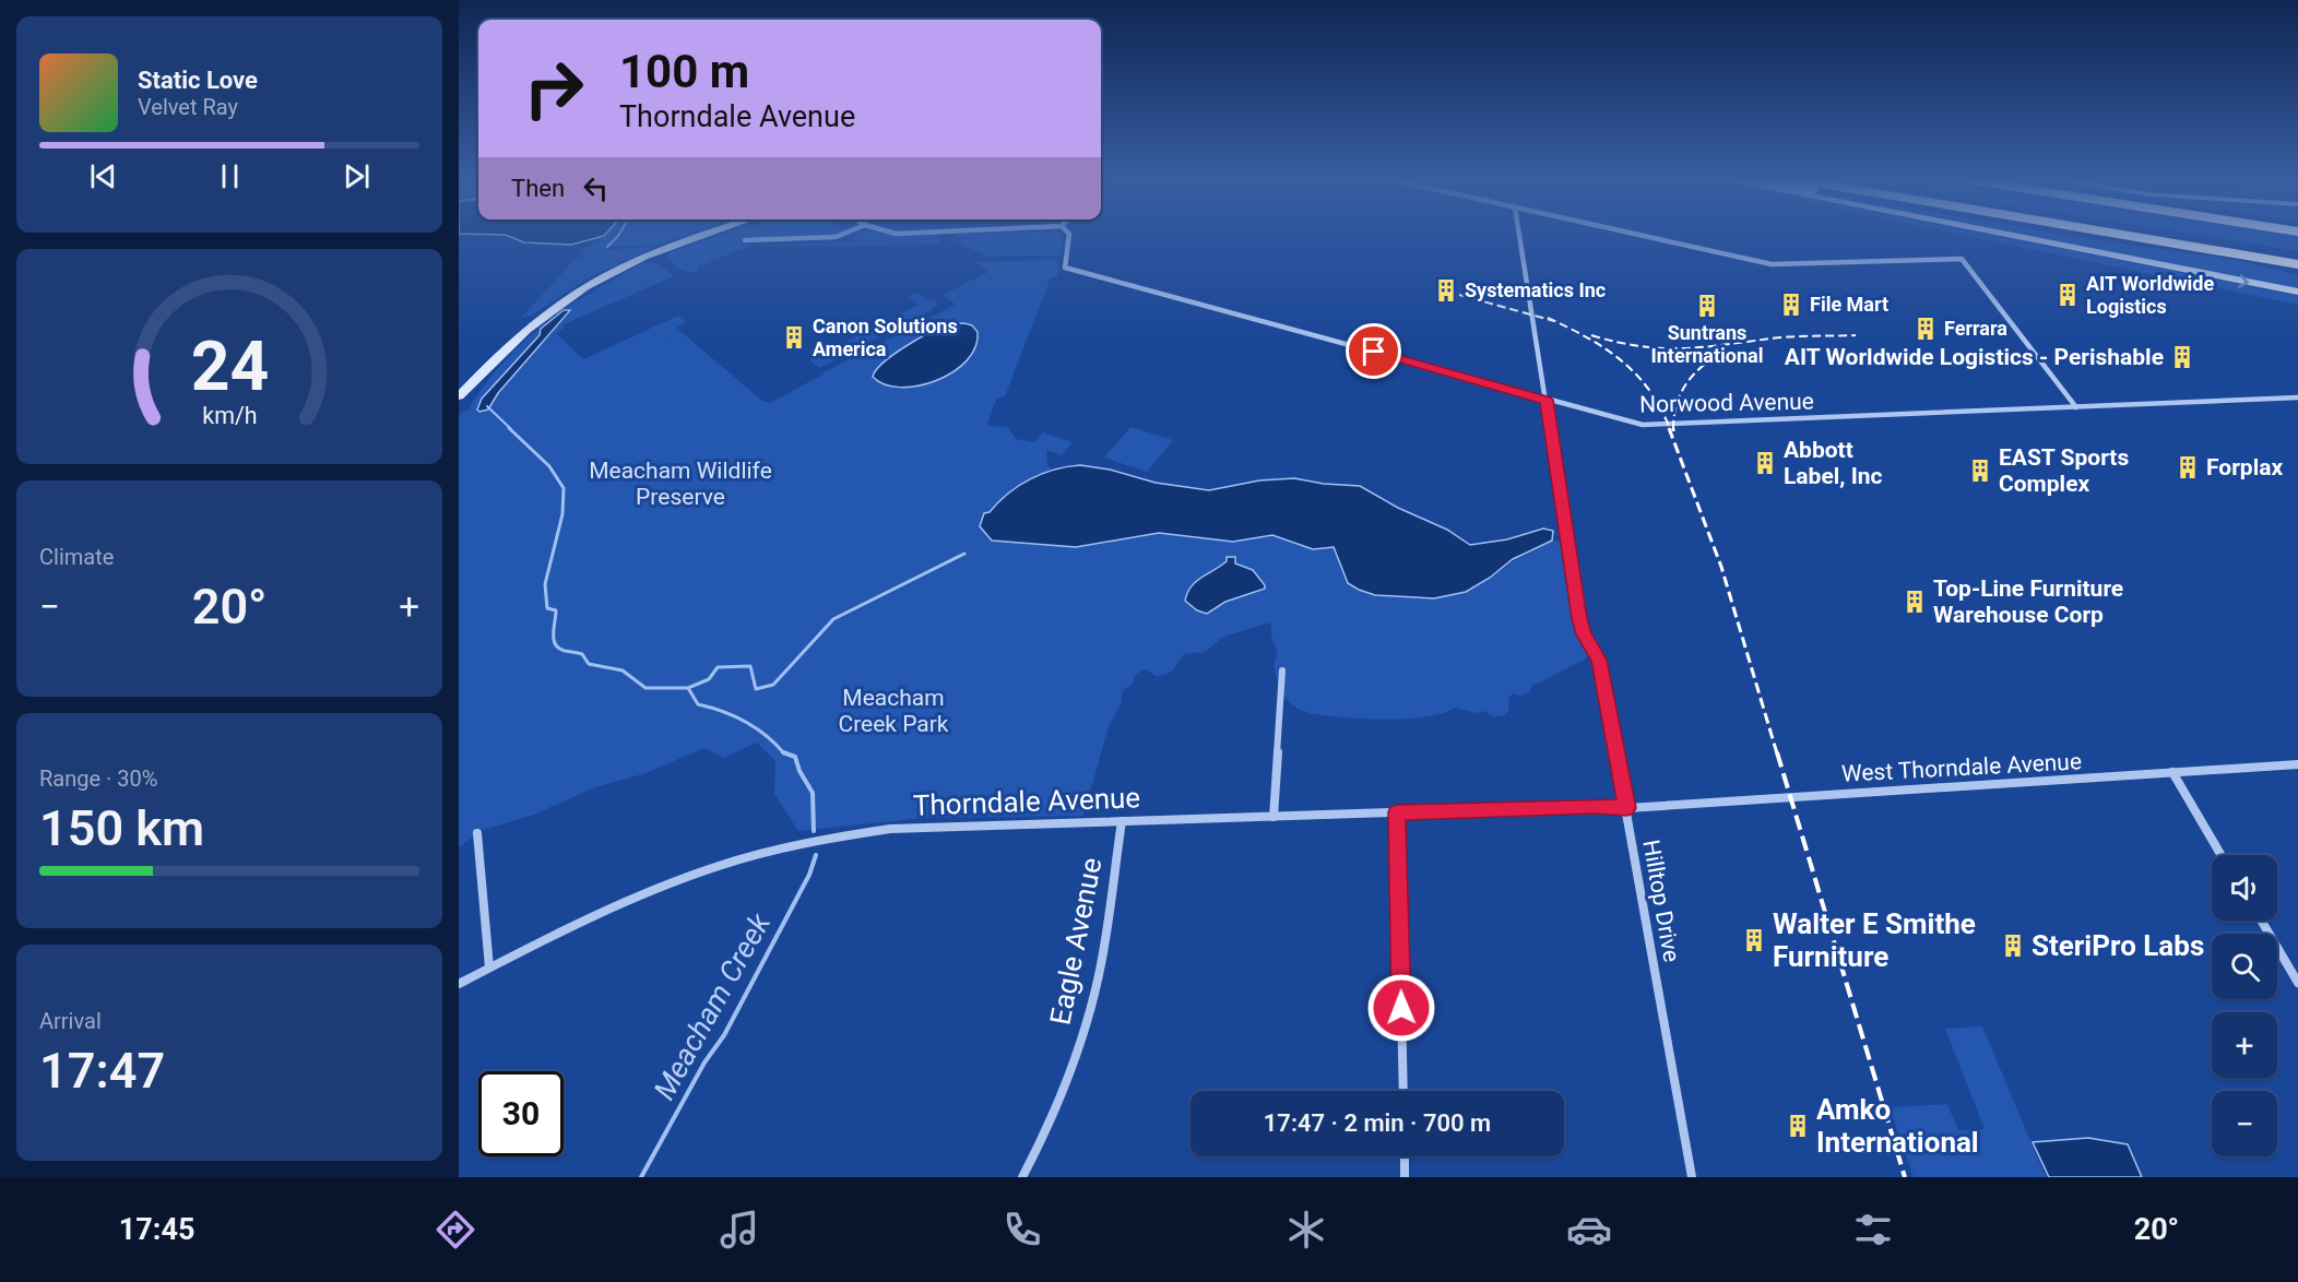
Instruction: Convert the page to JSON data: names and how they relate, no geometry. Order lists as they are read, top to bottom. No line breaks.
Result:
{"streets":{"street":["Norwood Avenue","West Thorndale Avenue","Thorndale Avenue","Hilltop Drive","Eagle Avenue"]},"crossings":[["Norwood Avenue","Hilltop Drive"],["West Thorndale Avenue","Thorndale Avenue"],["West Thorndale Avenue","Hilltop Drive"],["Thorndale Avenue","Hilltop Drive"],["Thorndale Avenue","Eagle Avenue"]],"water":["Meacham Creek"],"parks":["Meacham Wildlife Preserve","Meacham Creek Park"],"places":{"building":["Systematics Inc","AIT Worldwide Logistics","File Mart","Suntrans International","Ferrara","Canon Solutions America","AIT Worldwide Logistics - Perishable","Abbott Label, Inc","Forplax","EAST Sports Complex","Top-Line Furniture Warehouse Corp","Walter E Smithe Furniture","SteriPro Labs","Amko International"]},"page":{"turn":["100 m","Thorndale Avenue"],"song":["Static Love","Velvet Ray"],"then":"Then","tile":["Climate",["Range · 30%","150 km"],["Arrival","17:47"]],"heat":["−","20°","+"],"map_buttons":["+","−"],"limit":"30","trip":"17:47 · 2 min · 700 m","tabs":["17:45","20°"],"gauge":["24","km/h"]}}
